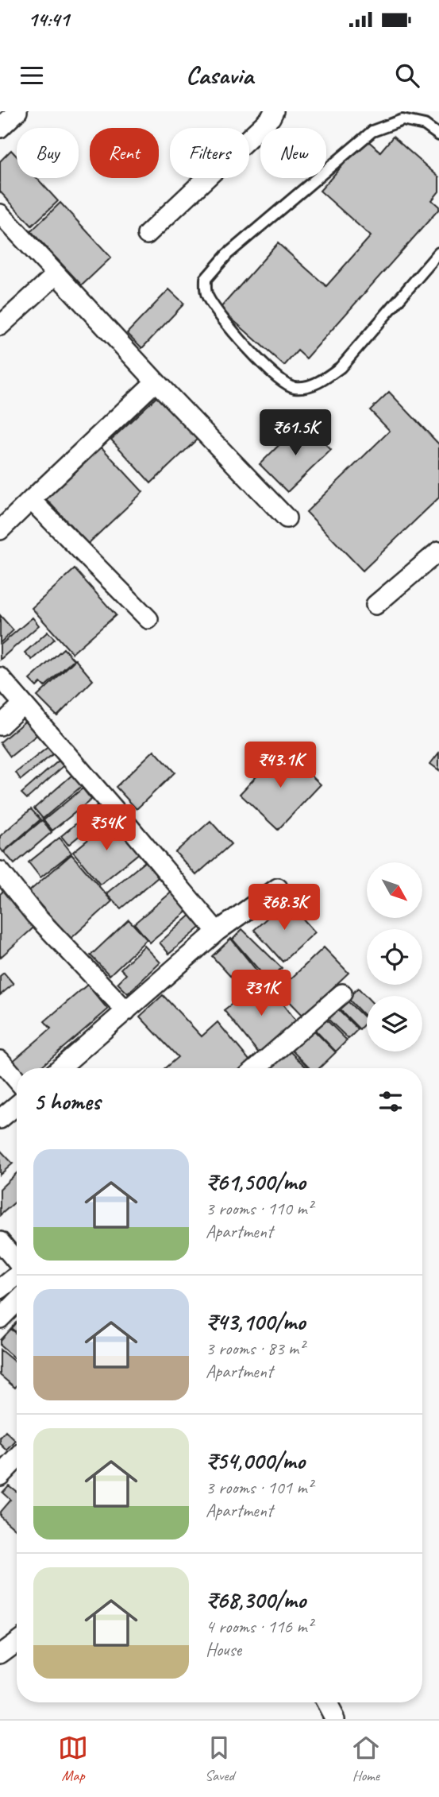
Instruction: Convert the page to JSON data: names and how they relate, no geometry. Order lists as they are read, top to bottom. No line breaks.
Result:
{"north":"bottom right","page":{"status":"14:41","header":"Casavia","chip":["Buy","Rent","Filters","New"],"price":["₹61.5K","₹43.1K","₹54K","₹68.3K","₹31K"],"heading":"5 homes","list":[{"name":"₹61,500/mo","note":"3 rooms · 110 m² · Apartment"},{"name":"₹43,100/mo","note":"3 rooms · 83 m² · Apartment"},{"name":"₹54,000/mo","note":"3 rooms · 101 m² · Apartment"},{"name":"₹68,300/mo","note":"4 rooms · 116 m² · House"}],"tabs":["Map","Saved","Home"]}}
